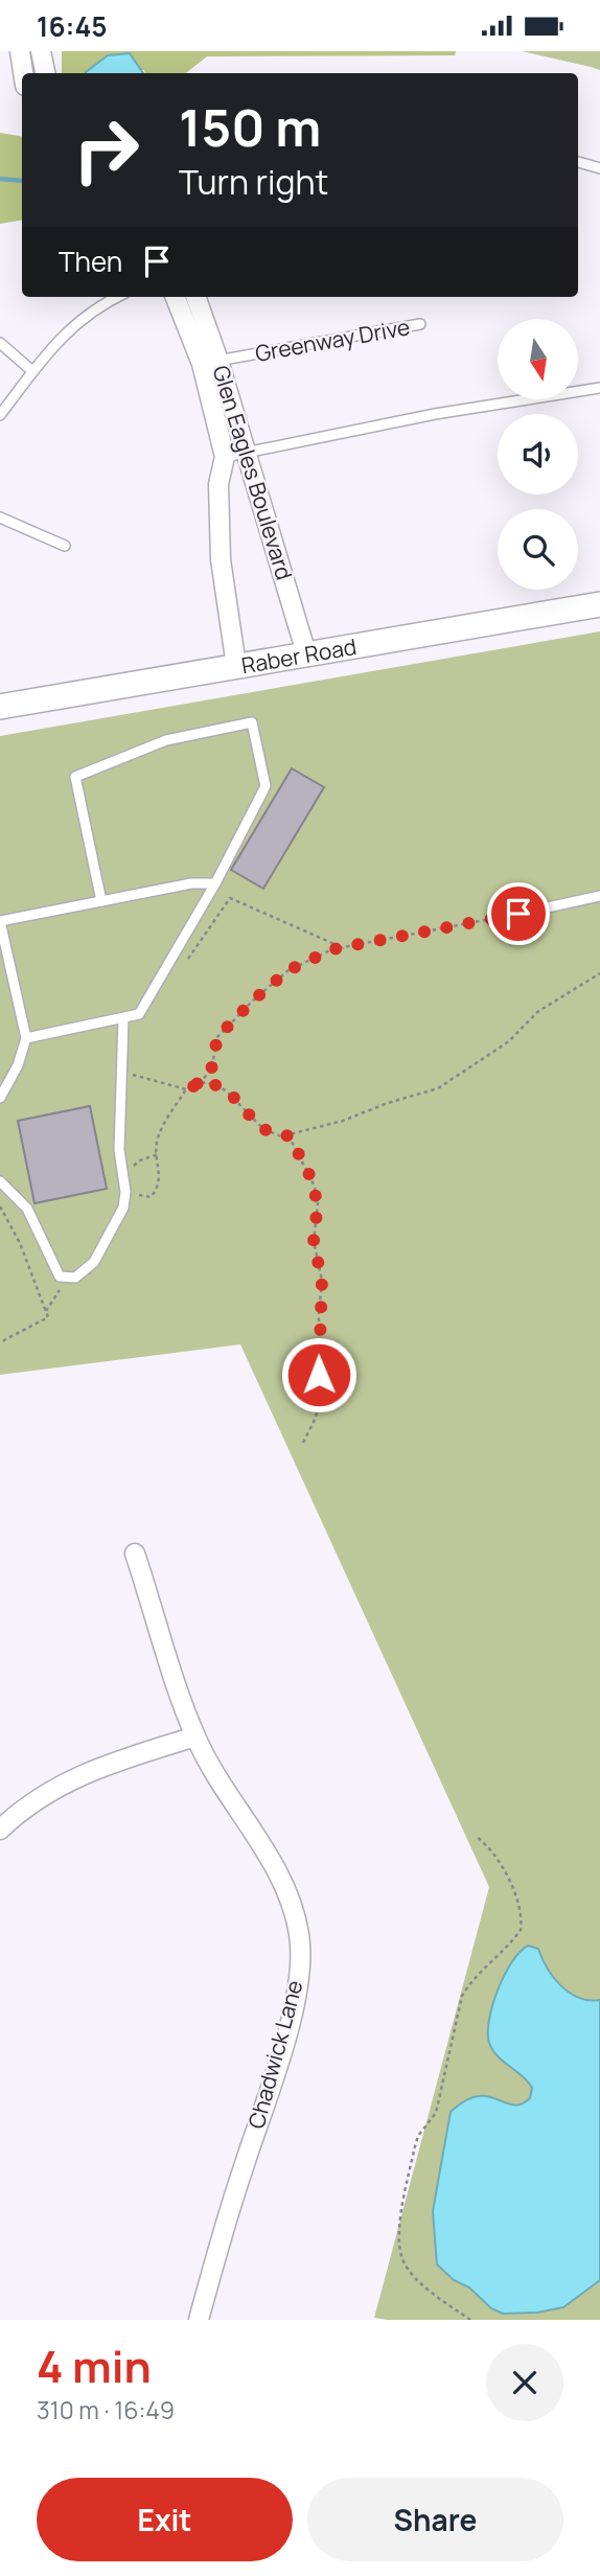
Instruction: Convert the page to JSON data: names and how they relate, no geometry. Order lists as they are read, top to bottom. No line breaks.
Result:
{"streets":{"street":["Glen Eagles Boulevard","Raber Road","Chadwick Lane"],"lane":["Greenway Drive"]},"crossings":[["Greenway Drive","Glen Eagles Boulevard"],["Glen Eagles Boulevard","Raber Road"]],"north":"bottom","page":{"status":"16:45","turn":["150 m","Turn right"],"then":"Then","heading":["4 min","310 m · 16:49"],"buttons":["Exit","Share"]}}
